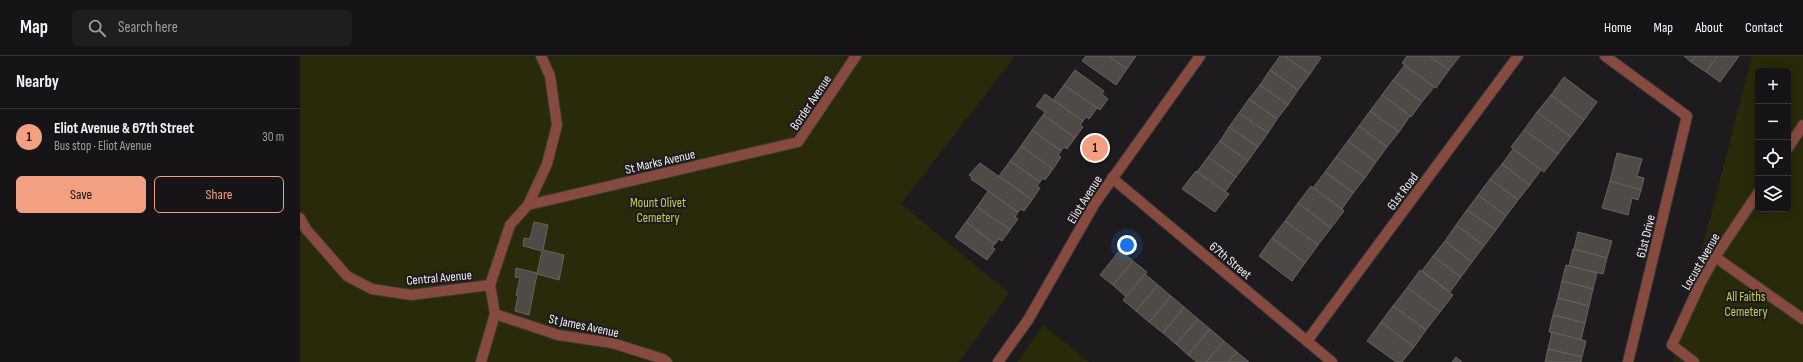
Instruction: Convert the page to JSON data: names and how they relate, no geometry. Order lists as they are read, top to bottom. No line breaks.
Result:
{"streets":{"street":["Border Avenue","St Marks Avenue","61st Road","Eliot Avenue","61st Drive","67th Street","Locust Avenue","Central Avenue","St James Avenue"]},"crossings":[["Border Avenue","St Marks Avenue"],["61st Road","67th Street"],["Eliot Avenue","67th Street"]],"parks":["Mount Olivet Cemetery","All Faiths Cemetery"],"page":{"header":"Map","search":"Search here","nav":["Home","Map","About","Contact"],"heading":"Nearby","map_buttons":["+","−"],"list":[{"mark":"1","name":"Eliot Avenue & 67th Street","note":"Bus stop · Eliot Avenue","value":"30 m"}],"pins":"1","buttons":["Save","Share"]}}
